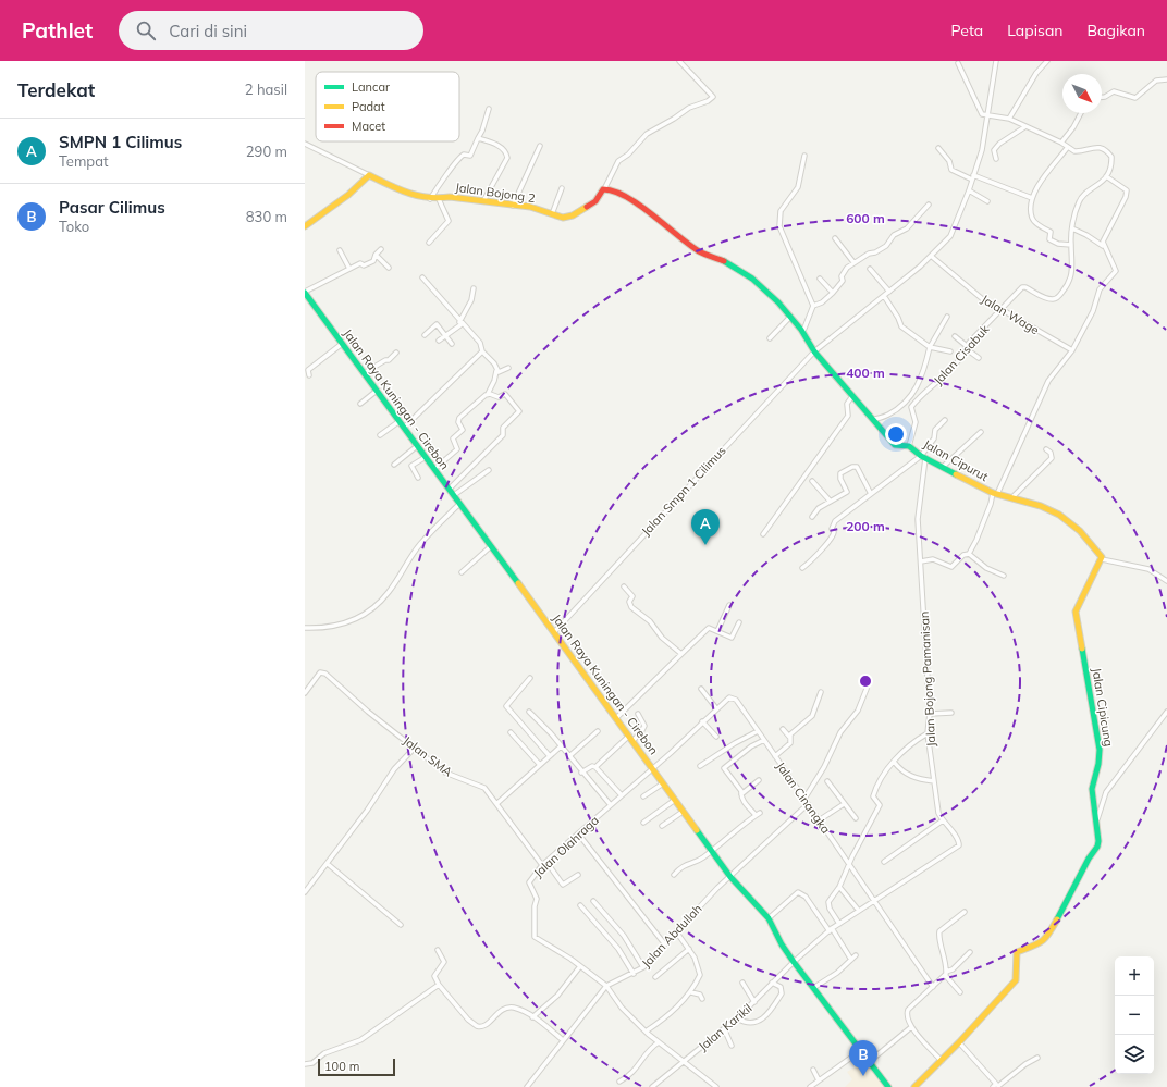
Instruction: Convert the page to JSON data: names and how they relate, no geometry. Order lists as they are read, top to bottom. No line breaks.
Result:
{"streets":{"main road":["Jalan Bojong 2","Jalan Raya Kuningan - Cirebon","Jalan Cipurut","Jalan Cipicung"],"street":["Jalan Wage","Jalan Cisabuk","Jalan Smpn 1 Cilimus","Jalan Bojong Pamanisan","Jalan SMA","Jalan Cinangka","Jalan Olahraga","Jalan Abdullah","Jalan Karikil"]},"crossings":[["Jalan Wage","Jalan Cisabuk"],["Jalan Wage","Jalan Smpn 1 Cilimus"],["Jalan Cisabuk","Jalan Cipurut"],["Jalan Raya Kuningan - Cirebon","Jalan Smpn 1 Cilimus"],["Jalan Raya Kuningan - Cirebon","Jalan Bojong Pamanisan"],["Jalan Raya Kuningan - Cirebon","Jalan Cinangka"],["Jalan Raya Kuningan - Cirebon","Jalan Olahraga"],["Jalan Raya Kuningan - Cirebon","Jalan Abdullah"],["Jalan Raya Kuningan - Cirebon","Jalan Karikil"],["Jalan Cipurut","Jalan Smpn 1 Cilimus"],["Jalan Cipurut","Jalan Bojong Pamanisan"],["Jalan Cipurut","Jalan Cipicung"],["Jalan Bojong Pamanisan","Jalan Cinangka"],["Jalan Bojong Pamanisan","Jalan Karikil"],["Jalan SMA","Jalan Olahraga"],["Jalan Cinangka","Jalan Olahraga"],["Jalan Cinangka","Jalan Abdullah"],["Jalan Olahraga","Jalan Abdullah"],["Jalan Olahraga","Jalan Karikil"]],"legend":["Lancar","Padat","Macet"],"scale_bar":"100 m","north":"bottom right","page":{"header":"Pathlet","search":"Cari di sini","nav":["Peta","Lapisan","Bagikan"],"heading":["Terdekat","2 hasil"],"list":[{"mark":"A","name":"SMPN 1 Cilimus","note":"Tempat","value":"290 m"},{"mark":"B","name":"Pasar Cilimus","note":"Toko","value":"830 m"}],"pins":["A","B"],"map_buttons":["+","−"],"scale":"100 m"},"rings":["600 m","400 m","200 m"]}
